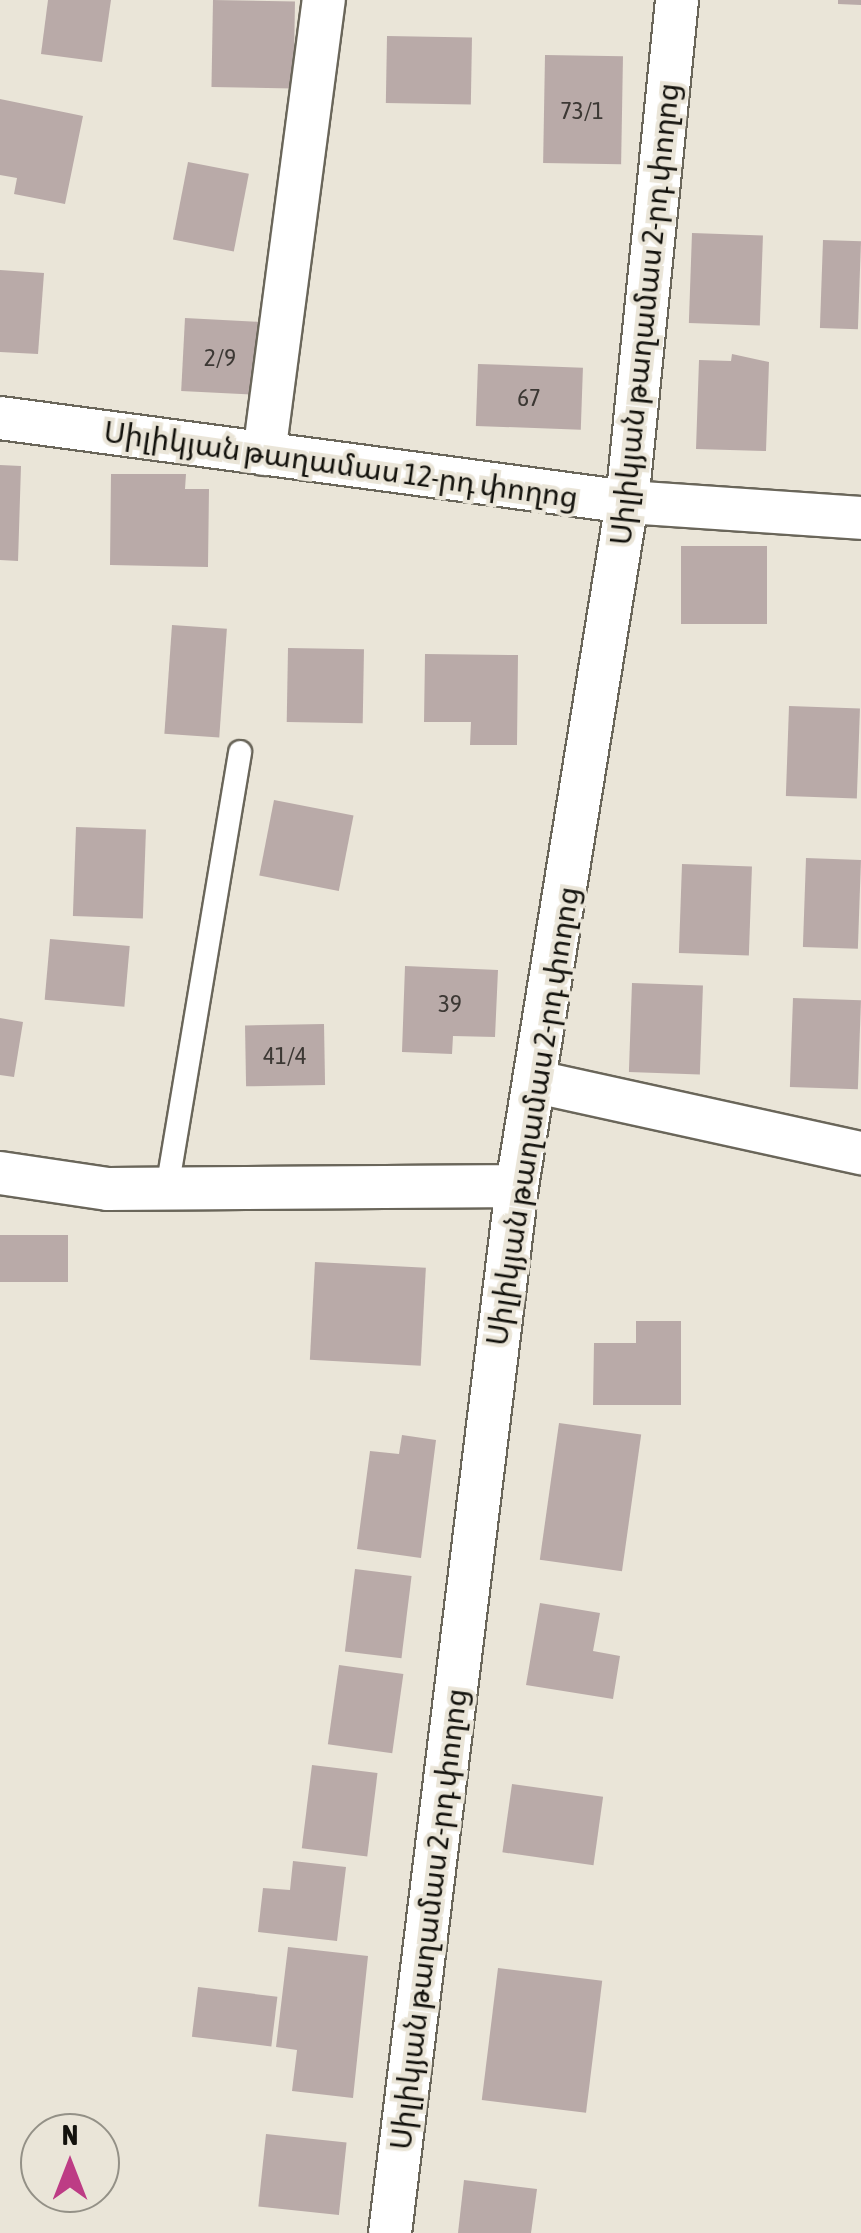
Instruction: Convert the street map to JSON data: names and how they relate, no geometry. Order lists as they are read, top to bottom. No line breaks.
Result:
{"streets":{"street":["Սիլիկյան թաղամաս 2-րդ փողոց","Սիլիկյան թաղամաս 12-րդ փողոց"]},"crossings":[["Սիլիկյան թաղամաս 2-րդ փողոց","Սիլիկյան թաղամաս 12-րդ փողոց"]],"house_numbers":["73/1","2/9","67","39","41/4"],"north":"top"}
